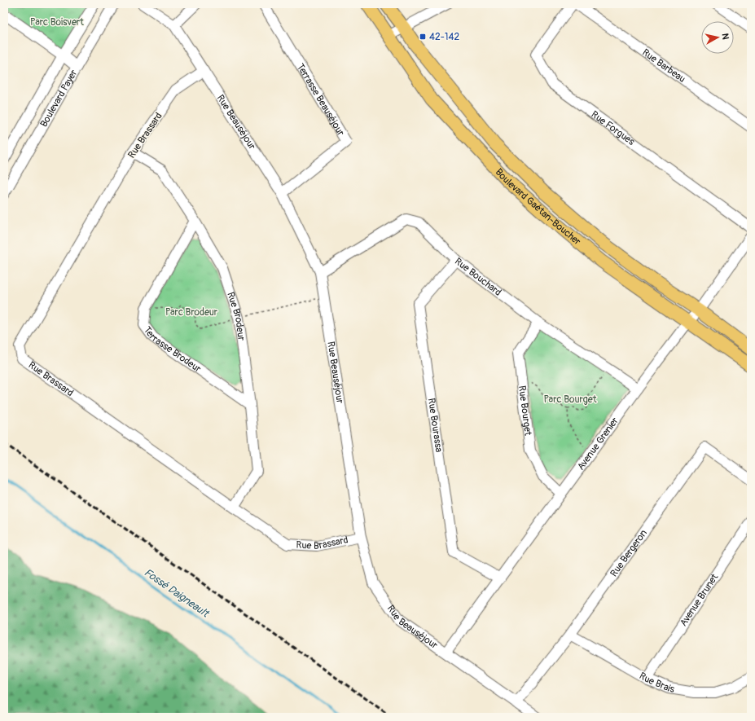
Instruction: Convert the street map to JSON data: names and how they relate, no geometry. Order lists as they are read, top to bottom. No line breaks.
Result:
{"streets":{"main road":["Boulevard Gaétan-Boucher"],"street":["Rue Barbeau","Boulevard Payer","Terrasse Beauséjour","Rue Beauséjour","Rue Forgues","Rue Brassard","Rue Bouchard","Rue Brodeur","Terrasse Brodeur","Rue Bourget","Rue Bourassa","Avenue Grenier","Rue Bergeron","Avenue Brunet","Rue Brais"]},"crossings":[["Terrasse Beauséjour","Rue Beauséjour"],["Rue Beauséjour","Rue Brassard"],["Rue Beauséjour","Rue Bouchard"],["Rue Beauséjour","Avenue Grenier"],["Rue Beauséjour","Rue Bergeron"],["Rue Brassard","Rue Brodeur"],["Boulevard Gaétan-Boucher","Avenue Grenier"],["Rue Bouchard","Rue Bourget"],["Rue Bouchard","Rue Bourassa"],["Rue Bouchard","Avenue Grenier"],["Rue Brodeur","Terrasse Brodeur"],["Rue Bourget","Avenue Grenier"],["Rue Bourassa","Avenue Grenier"],["Rue Bergeron","Rue Brais"],["Avenue Brunet","Rue Brais"]],"water":["Fossé Daigneault"],"parks":["Parc Boisvert","Parc Brodeur","Parc Bourget"],"places":{"transit":["42-142"]},"north":"right"}
